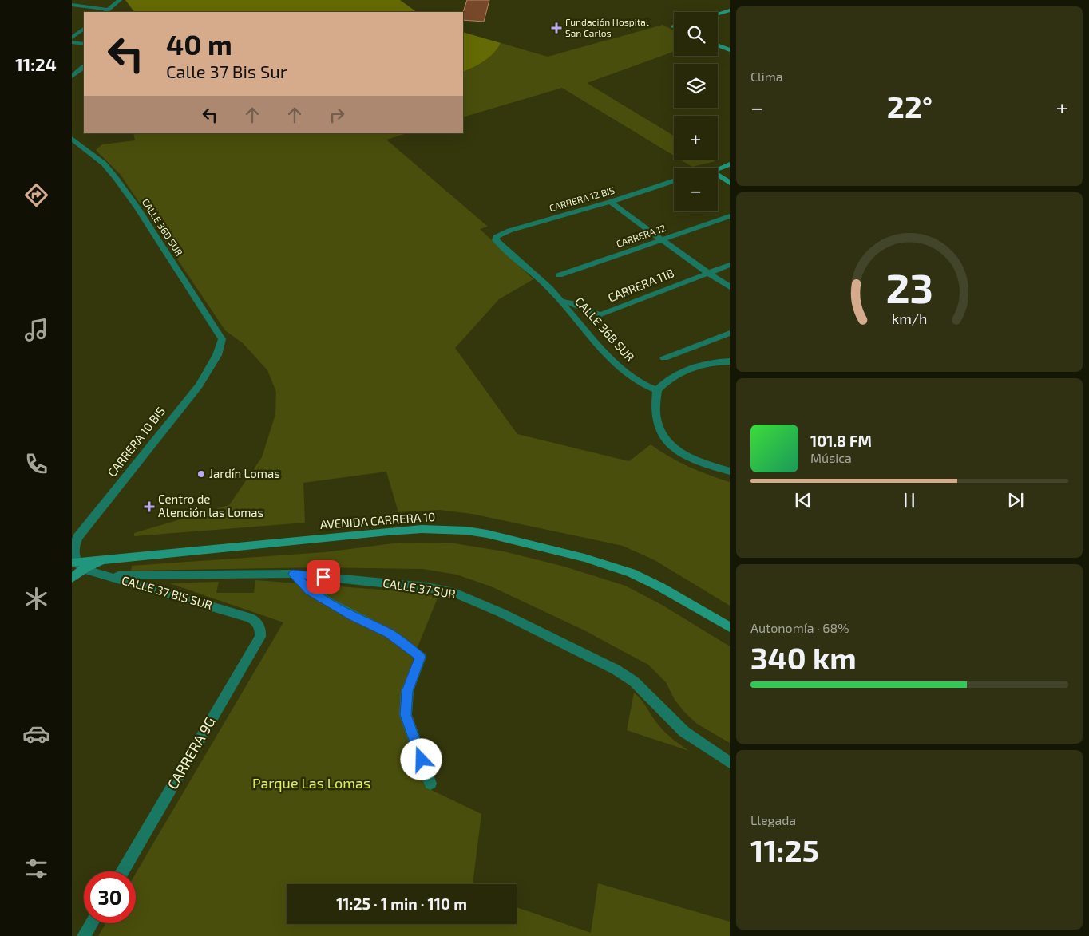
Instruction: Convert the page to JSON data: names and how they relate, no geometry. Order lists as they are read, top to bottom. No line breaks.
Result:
{"streets":{"main road":["AVENIDA CARRERA 10"],"street":["CARRERA 12 BIS","CALLE 36D SUR","CARRERA 12","CARRERA 11B","CALLE 36B SUR","CARRERA 10 BIS","CALLE 37 SUR","CALLE 37 BIS SUR","CARRERA 9G"]},"crossings":[["CARRERA 12 BIS","CALLE 36B SUR"],["CALLE 36D SUR","CARRERA 10 BIS"],["CARRERA 11B","CALLE 36B SUR"],["CARRERA 10 BIS","AVENIDA CARRERA 10"],["CARRERA 10 BIS","CALLE 37 BIS SUR"],["AVENIDA CARRERA 10","CALLE 37 BIS SUR"],["CALLE 37 SUR","CALLE 37 BIS SUR"],["CALLE 37 BIS SUR","CARRERA 9G"]],"parks":["Parque Las Lomas"],"places":{"health":["Fundación Hospital San Carlos","Centro de Atención las Lomas"],"other":["Jardín Lomas"]},"page":{"tabs":"11:24","tile":["Clima",["Autonomía · 68%","340 km"],["Llegada","11:25"]],"map_buttons":["+","−"],"turn":["40 m","Calle 37 Bis Sur"],"heat":["−","22°","+"],"song":["101.8 FM","Música"],"limit":"30","trip":"11:25 · 1 min · 110 m","gauge":["23","km/h"]}}
